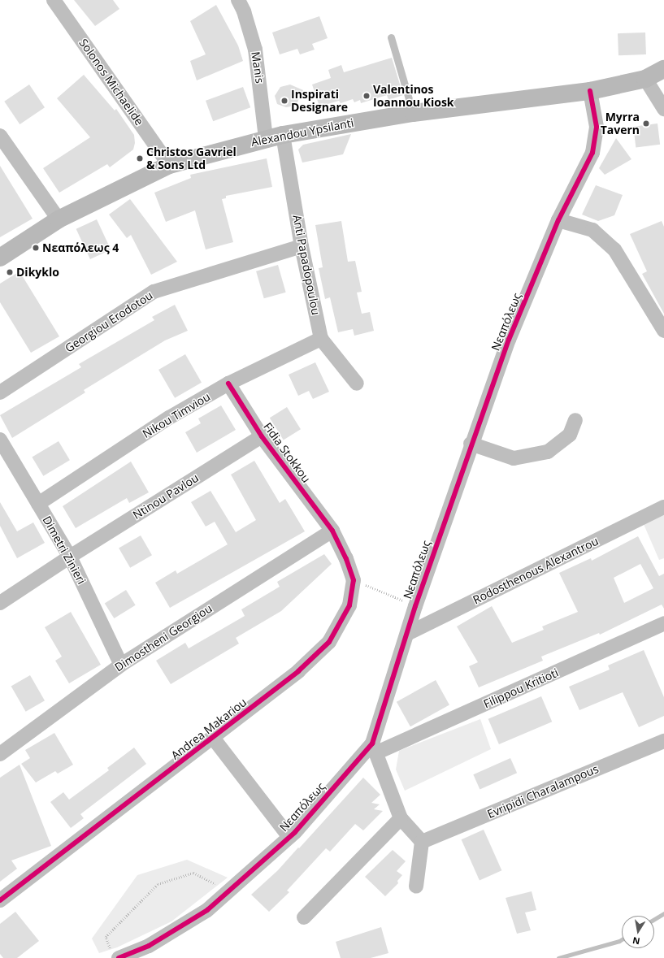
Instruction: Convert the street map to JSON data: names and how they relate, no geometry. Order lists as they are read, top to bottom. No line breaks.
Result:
{"streets":{"main road":["Alexandou Ypsilanti"],"street":["Manis","Solonos Michaelide","Anti Papadopoulou","Georgiou Erodotou","Νεαπόλεως","Nikou Timviou","Fidia Stokkou","Ntinou Pavlou","Dimetri Zinieri","Rodosthenous Alexantrou","Dimostheni Georgiou","Filippou Kritioti","Andrea Makariou","Evripidi Charalampous"]},"crossings":[["Manis","Alexandou Ypsilanti"],["Manis","Anti Papadopoulou"],["Solonos Michaelide","Alexandou Ypsilanti"],["Alexandou Ypsilanti","Anti Papadopoulou"],["Alexandou Ypsilanti","Νεαπόλεως"],["Anti Papadopoulou","Georgiou Erodotou"],["Anti Papadopoulou","Nikou Timviou"],["Νεαπόλεως","Rodosthenous Alexantrou"],["Νεαπόλεως","Filippou Kritioti"],["Nikou Timviou","Fidia Stokkou"],["Nikou Timviou","Dimetri Zinieri"],["Fidia Stokkou","Ntinou Pavlou"],["Fidia Stokkou","Dimostheni Georgiou"],["Fidia Stokkou","Andrea Makariou"],["Ntinou Pavlou","Dimetri Zinieri"],["Dimetri Zinieri","Dimostheni Georgiou"],["Dimostheni Georgiou","Andrea Makariou"]],"places":["Valentinos Ioannou Kiosk","Inspirati Designare","Myrra Tavern","Christos Gavriel & Sons Ltd","Νεαπόλεως 4","Dikyklo"],"north":"bottom"}
